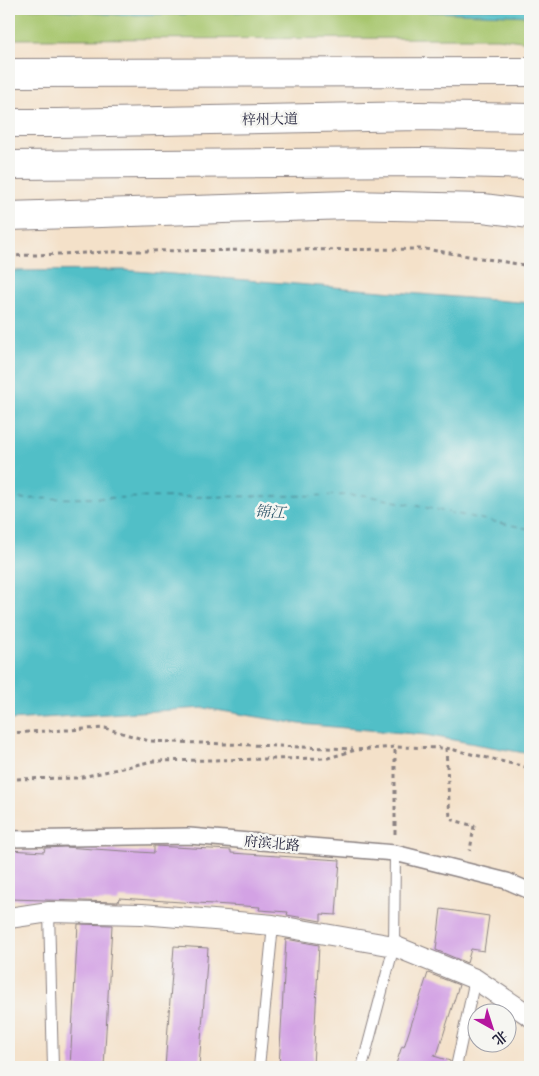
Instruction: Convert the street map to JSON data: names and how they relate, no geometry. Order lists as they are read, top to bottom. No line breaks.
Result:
{"streets":{"main road":["梓州大道"],"street":["府滨北路"]},"water":["锦江"],"north":"bottom right"}
